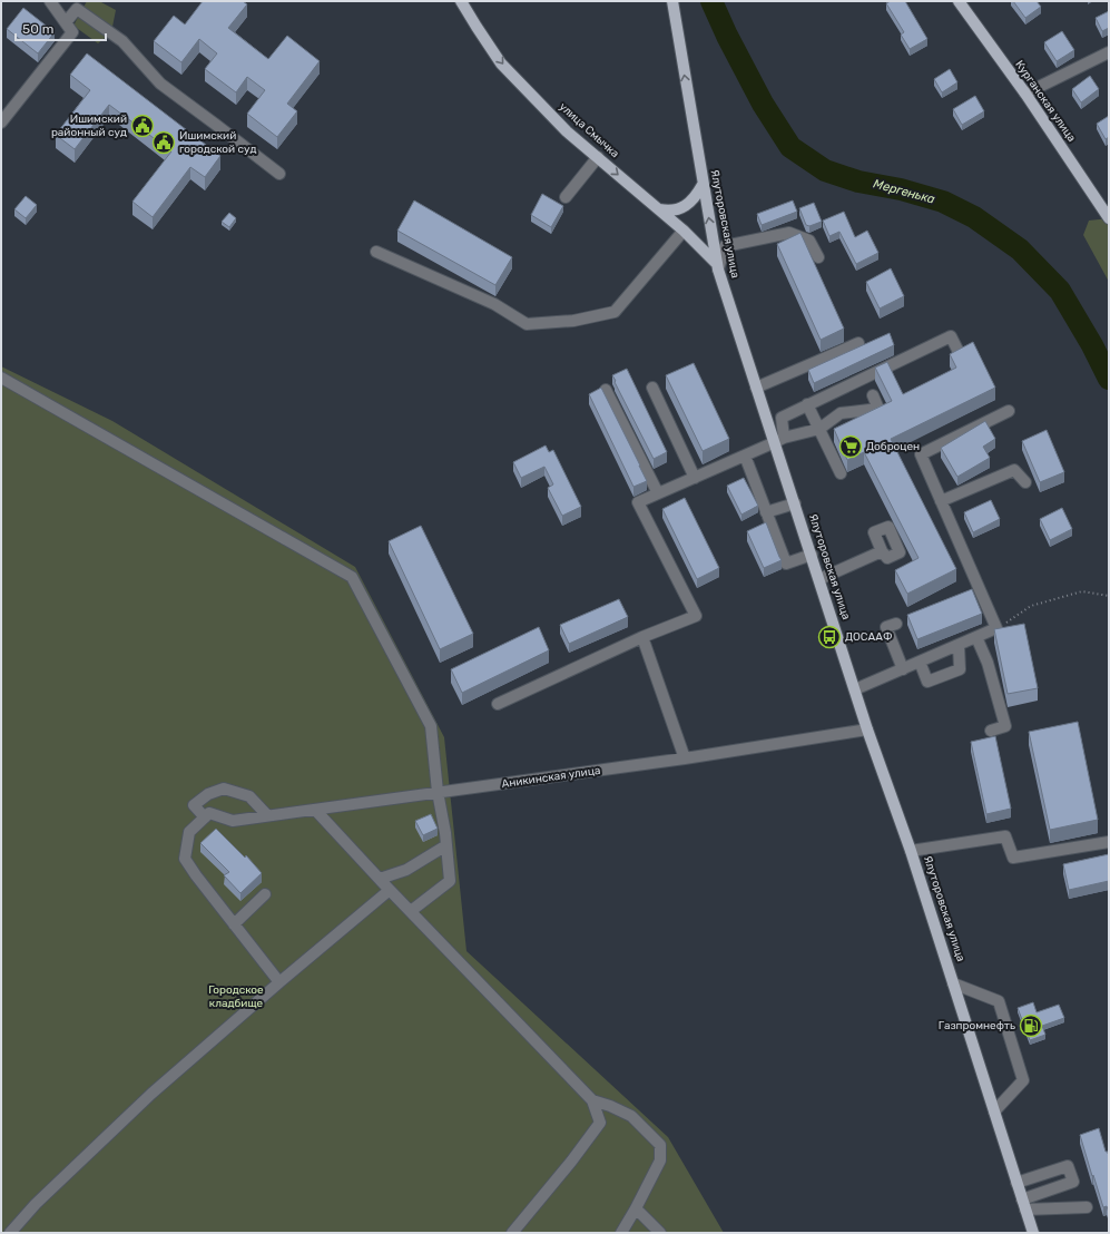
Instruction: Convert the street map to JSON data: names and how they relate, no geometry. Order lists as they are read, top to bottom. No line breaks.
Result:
{"streets":{"main road":["Курганская улица","улица Смычка","Ялуторовская улица"],"street":["Аникинская улица"]},"crossings":[["улица Смычка","Ялуторовская улица"],["Ялуторовская улица","Аникинская улица"]],"one_way":["улица Смычка"],"water":["Мергенька"],"parks":["Городское кладбище"],"places":{"public building":["Ишимский районный суд","Ишимский городской суд"],"supermarket":["Доброцен"],"bus stop":["ДОСААФ"],"fuel station":["Газпромнефть"]},"scale_bar":"50 m"}
